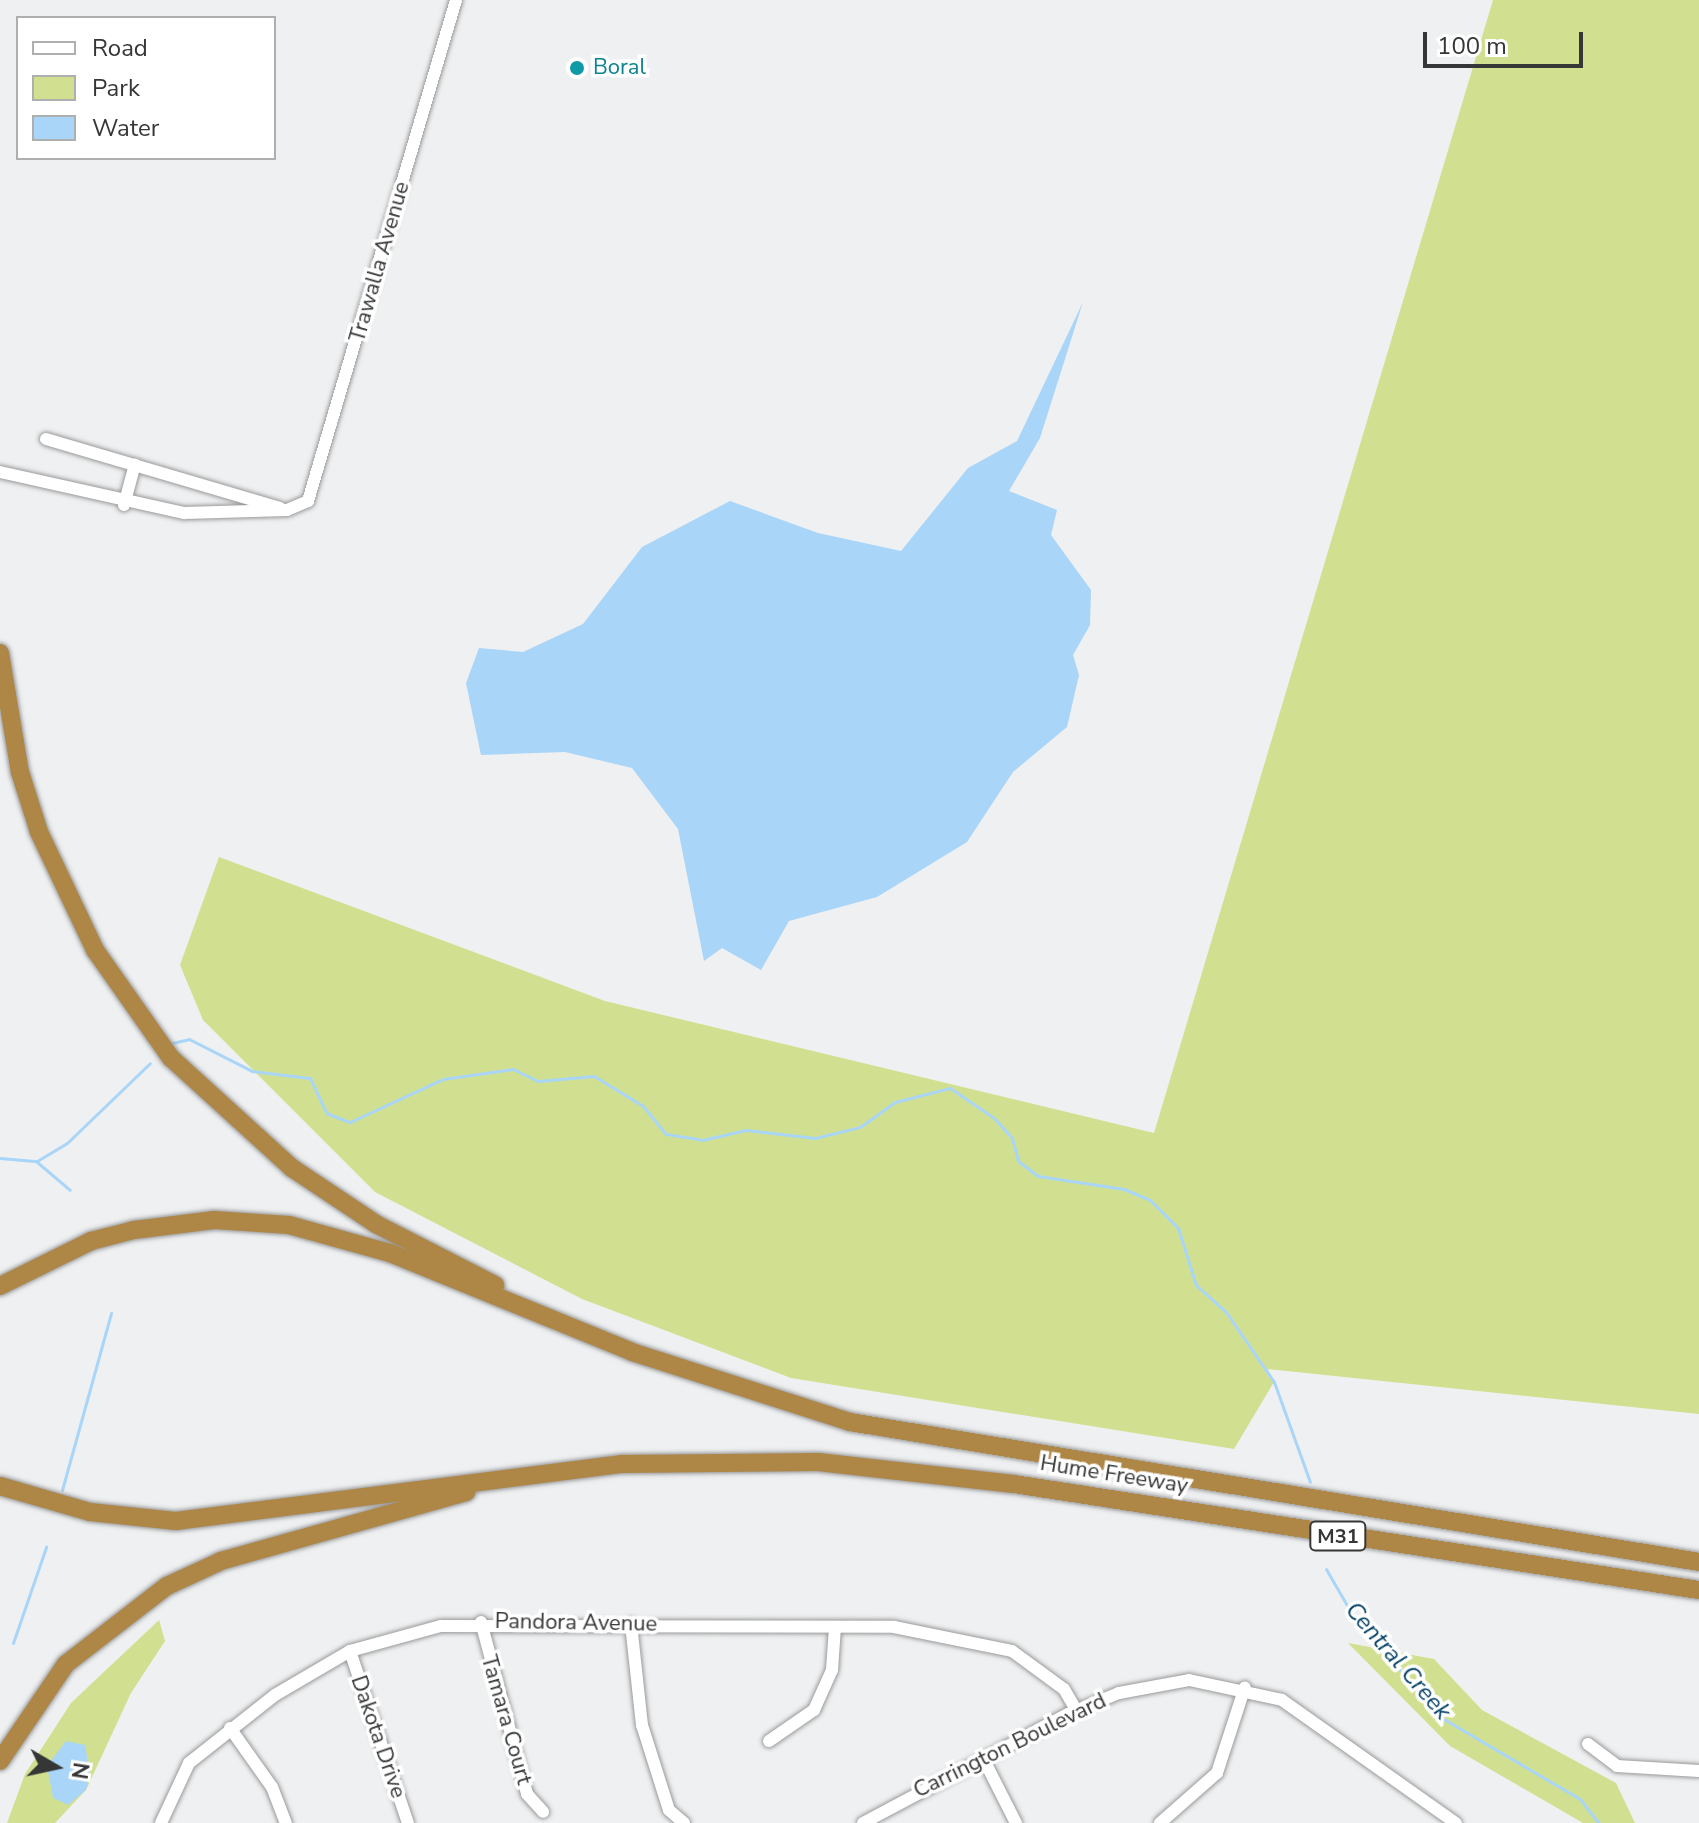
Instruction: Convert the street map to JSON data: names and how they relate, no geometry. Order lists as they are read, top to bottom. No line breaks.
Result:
{"streets":{"highway":["Hume Freeway","M31"],"street":["Trawalla Avenue","Pandora Avenue","Tamara Court","Dakota Drive","Carrington Boulevard"]},"crossings":[["Pandora Avenue","Tamara Court"],["Pandora Avenue","Dakota Drive"],["Pandora Avenue","Carrington Boulevard"]],"water":["Central Creek"],"places":["Boral"],"legend":["Road","Park","Water"],"scale_bar":"100 m","north":"right"}
